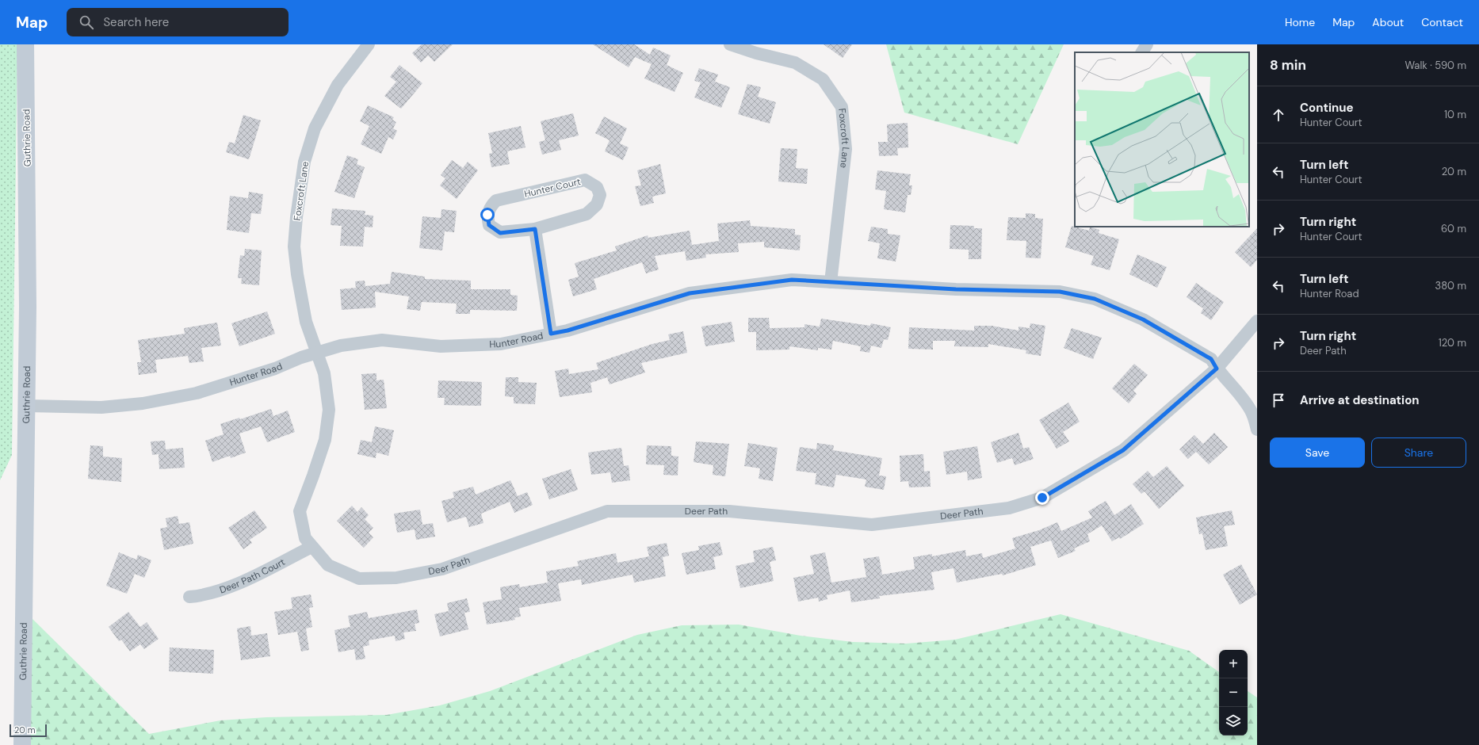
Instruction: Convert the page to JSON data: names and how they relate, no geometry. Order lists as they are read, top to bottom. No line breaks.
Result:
{"streets":{"street":["Guthrie Road","Foxcroft Lane","Hunter Court","Hunter Road","Deer Path","Deer Path Court"]},"crossings":[["Guthrie Road","Hunter Road"],["Foxcroft Lane","Hunter Road"],["Foxcroft Lane","Deer Path"],["Hunter Road","Deer Path"],["Deer Path","Deer Path Court"]],"scale_bar":"20 m","page":{"header":"Map","search":"Search here","nav":["Home","Map","About","Contact"],"heading":["8 min","Walk · 590 m"],"list":[["Continue","Hunter Court","10 m"],["Turn left","Hunter Court","20 m"],["Turn right","Hunter Court","60 m"],["Turn left","Hunter Road","380 m"],["Turn right","Deer Path","120 m"],"Arrive at destination"],"buttons":["Save","Share"],"map_buttons":["+","−"],"scale":"20 m"}}
